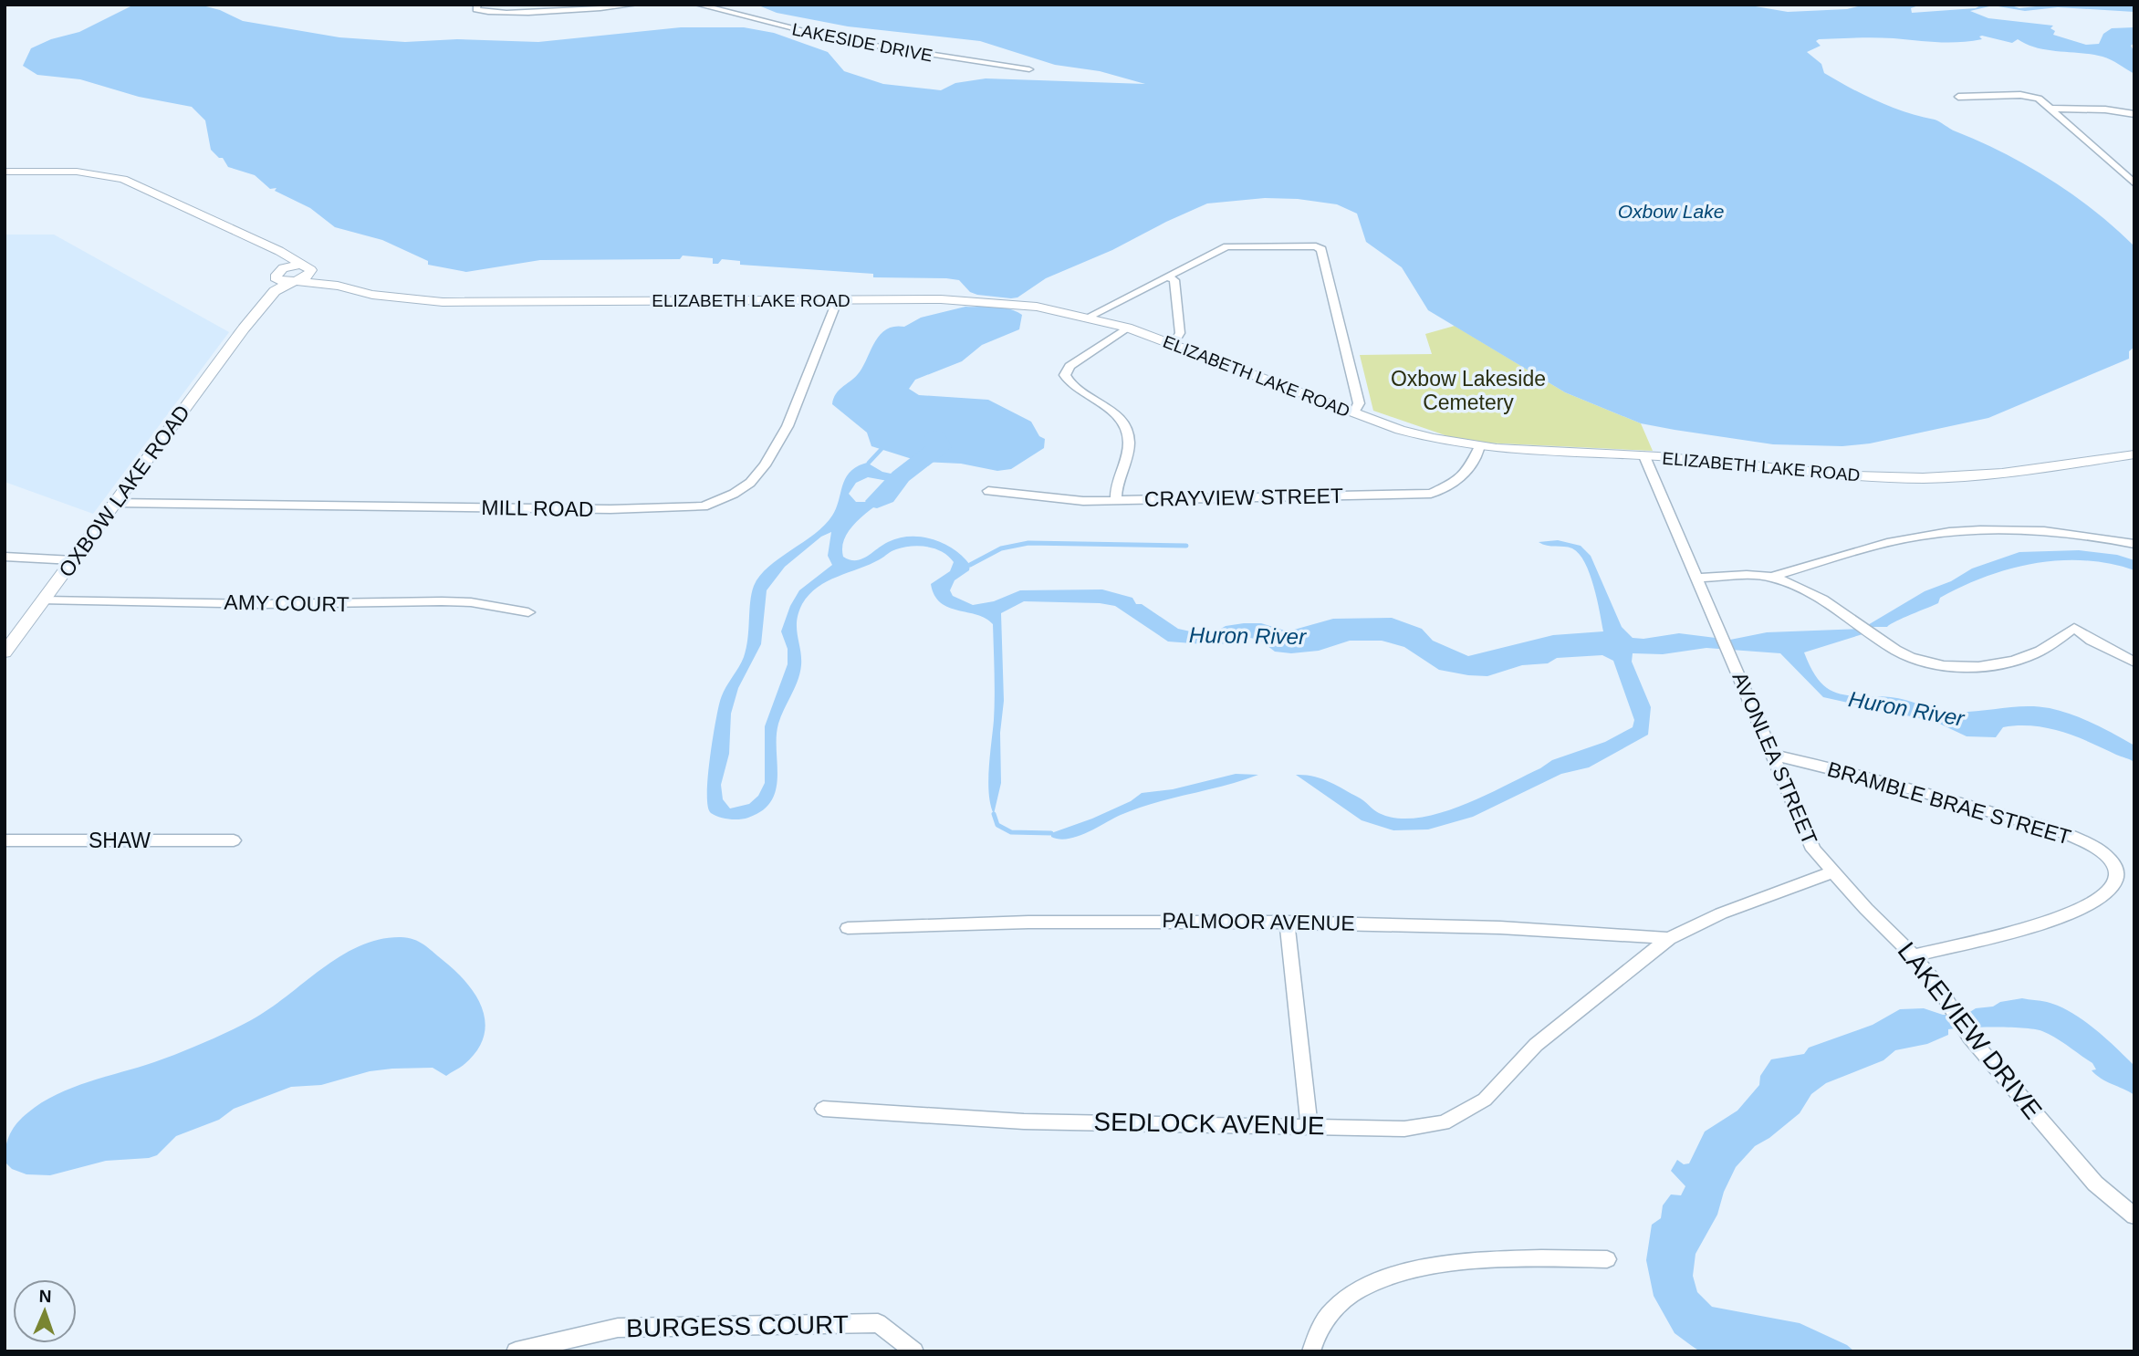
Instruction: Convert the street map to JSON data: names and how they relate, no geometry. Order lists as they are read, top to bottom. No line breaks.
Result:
{"streets":{"street":["LAKESIDE DRIVE","ELIZABETH LAKE ROAD","OXBOW LAKE ROAD","CRAYVIEW STREET","MILL ROAD","AMY COURT","AVONLEA STREET","BRAMBLE BRAE STREET","SHAW","PALMOOR AVENUE","LAKEVIEW DRIVE","SEDLOCK AVENUE","BURGESS COURT"]},"crossings":[["ELIZABETH LAKE ROAD","OXBOW LAKE ROAD"],["ELIZABETH LAKE ROAD","CRAYVIEW STREET"],["ELIZABETH LAKE ROAD","MILL ROAD"],["ELIZABETH LAKE ROAD","AVONLEA STREET"],["OXBOW LAKE ROAD","MILL ROAD"],["OXBOW LAKE ROAD","AMY COURT"],["AVONLEA STREET","BRAMBLE BRAE STREET"],["AVONLEA STREET","LAKEVIEW DRIVE"],["BRAMBLE BRAE STREET","LAKEVIEW DRIVE"],["PALMOOR AVENUE","SEDLOCK AVENUE"]],"water":["Oxbow Lake","Huron River"],"parks":["Oxbow Lakeside Cemetery"],"north":"top"}
